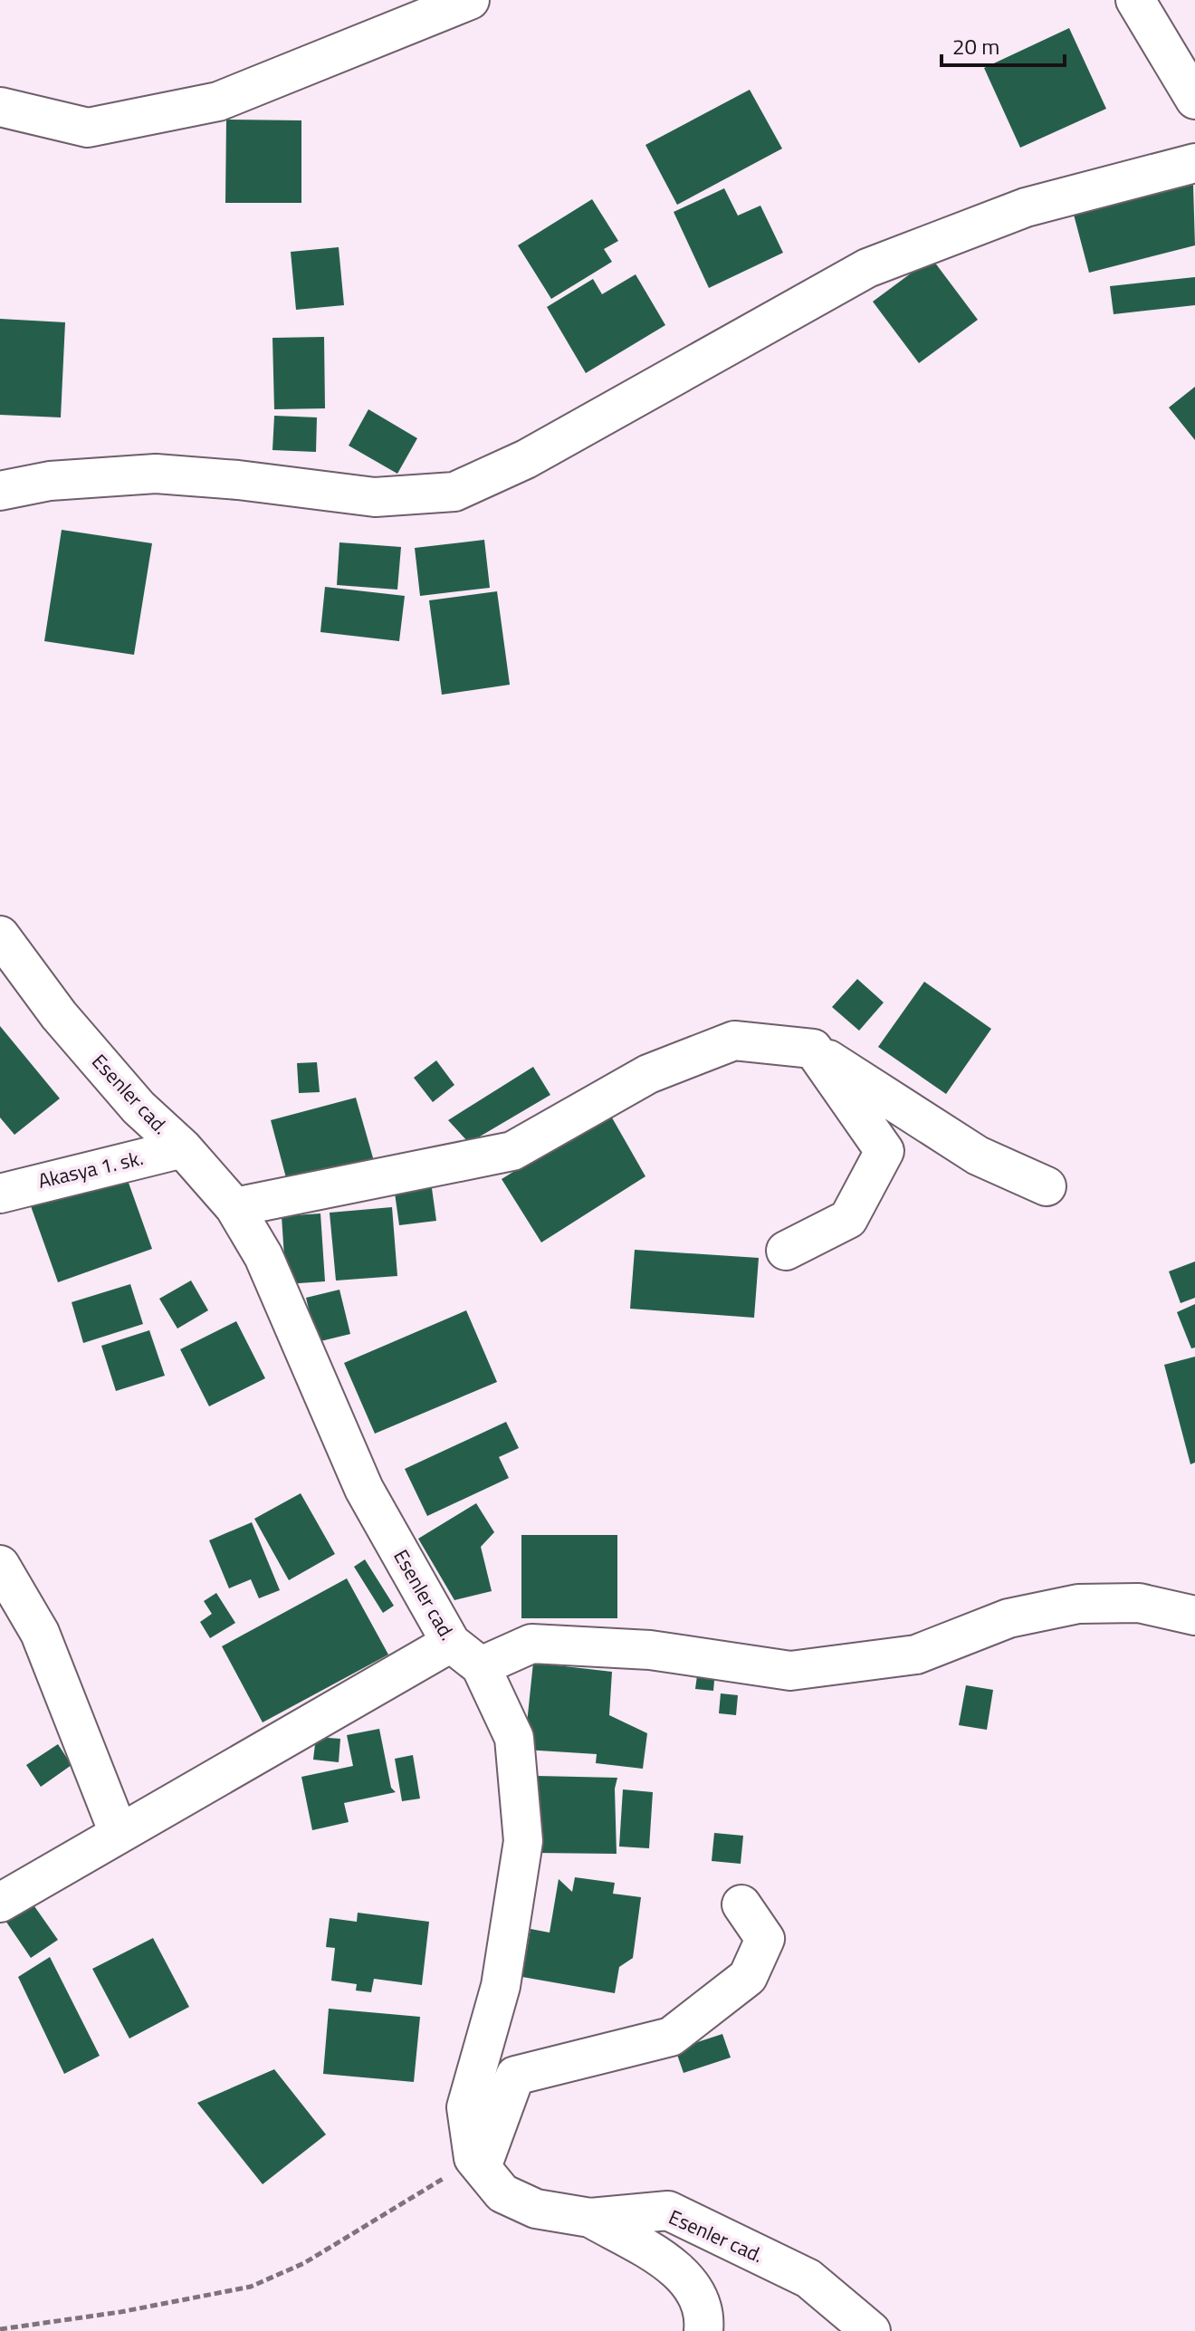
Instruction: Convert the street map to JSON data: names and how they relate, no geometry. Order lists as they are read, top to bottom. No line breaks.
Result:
{"streets":{"street":["Esenler cad.","Akasya 1. sk."]},"crossings":[["Esenler cad.","Akasya 1. sk."]],"scale_bar":"20 m"}
